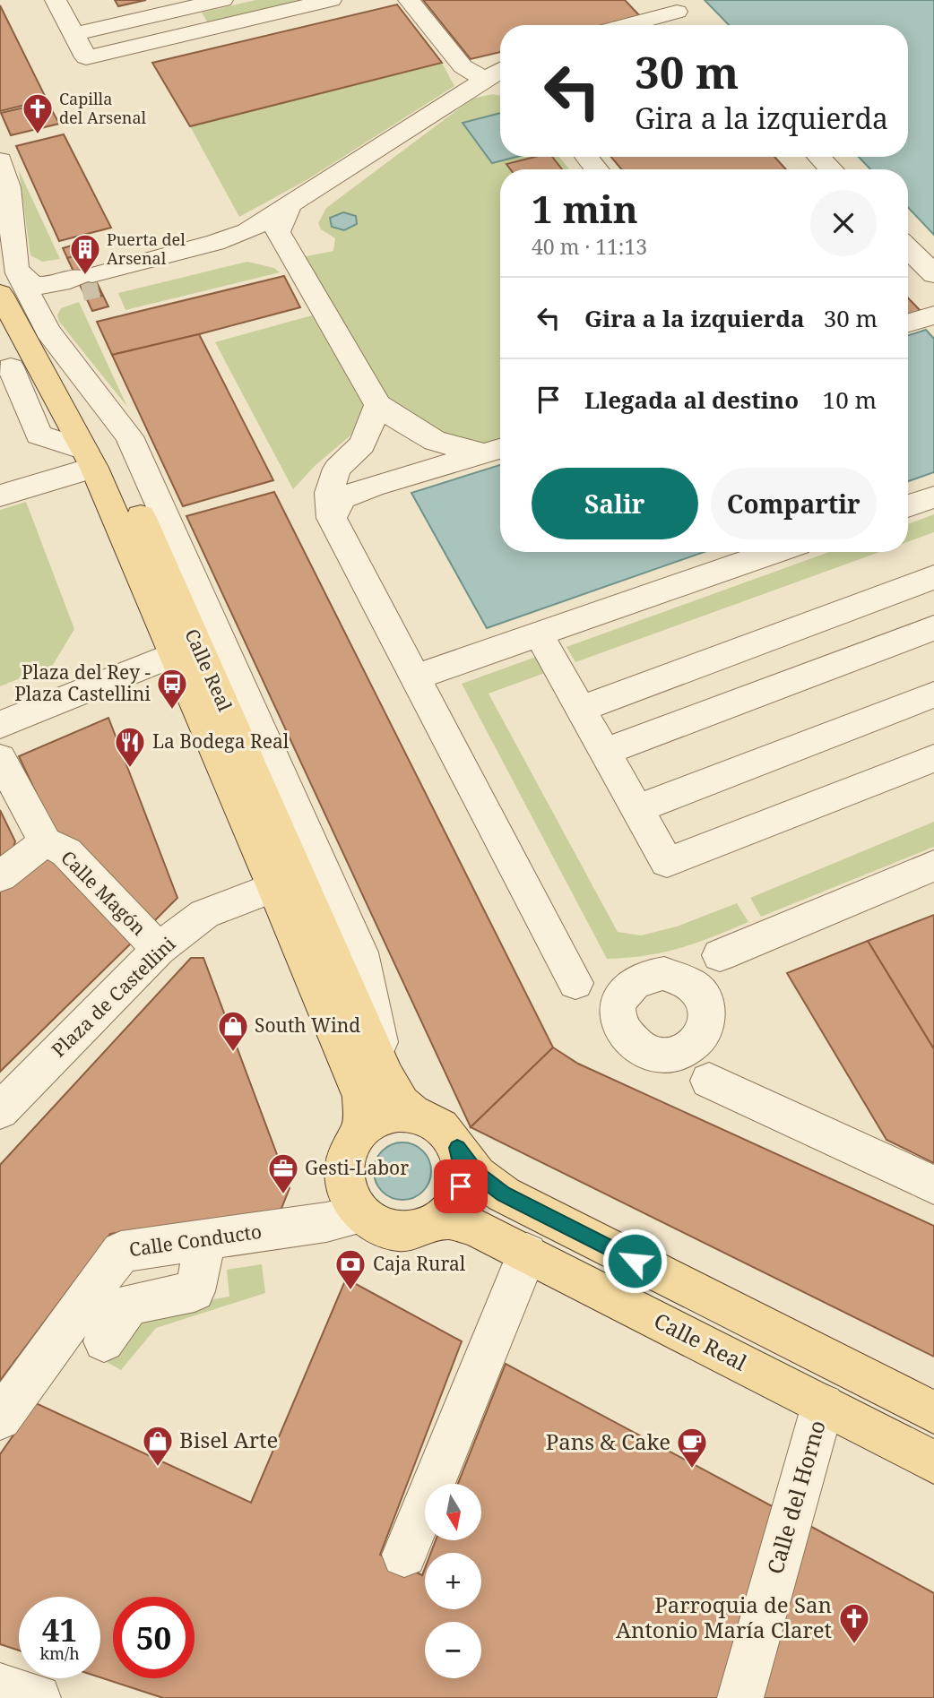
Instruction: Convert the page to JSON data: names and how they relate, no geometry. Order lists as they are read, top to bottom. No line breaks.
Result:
{"streets":{"main road":["Calle Real"],"street":["Calle Magón","Plaza de Castellini","Calle Conducto","Calle del Horno"]},"crossings":[["Calle Real","Plaza de Castellini"],["Calle Real","Calle Conducto"],["Calle Real","Calle del Horno"],["Calle Magón","Plaza de Castellini"]],"places":{"church":["Capilla del Arsenal","Parroquia de San Antonio María Claret"],"building":["Puerta del Arsenal"],"bus stop":["Plaza del Rey - Plaza Castellini"],"restaurant":["La Bodega Real"],"shop":["South Wind","Bisel Arte"],"office":["Gesti-Labor"],"bank":["Caja Rural"],"cafe":["Pans & Cake"]},"north":"bottom","page":{"turn":["30 m","Gira a la izquierda"],"heading":["1 min","40 m · 11:13"],"list":[{"name":"Gira a la izquierda","value":"30 m"},{"name":"Llegada al destino","value":"10 m"}],"buttons":["Salir","Compartir"],"map_buttons":["+","−"],"speed":"41 km/h","limit":"50"}}
